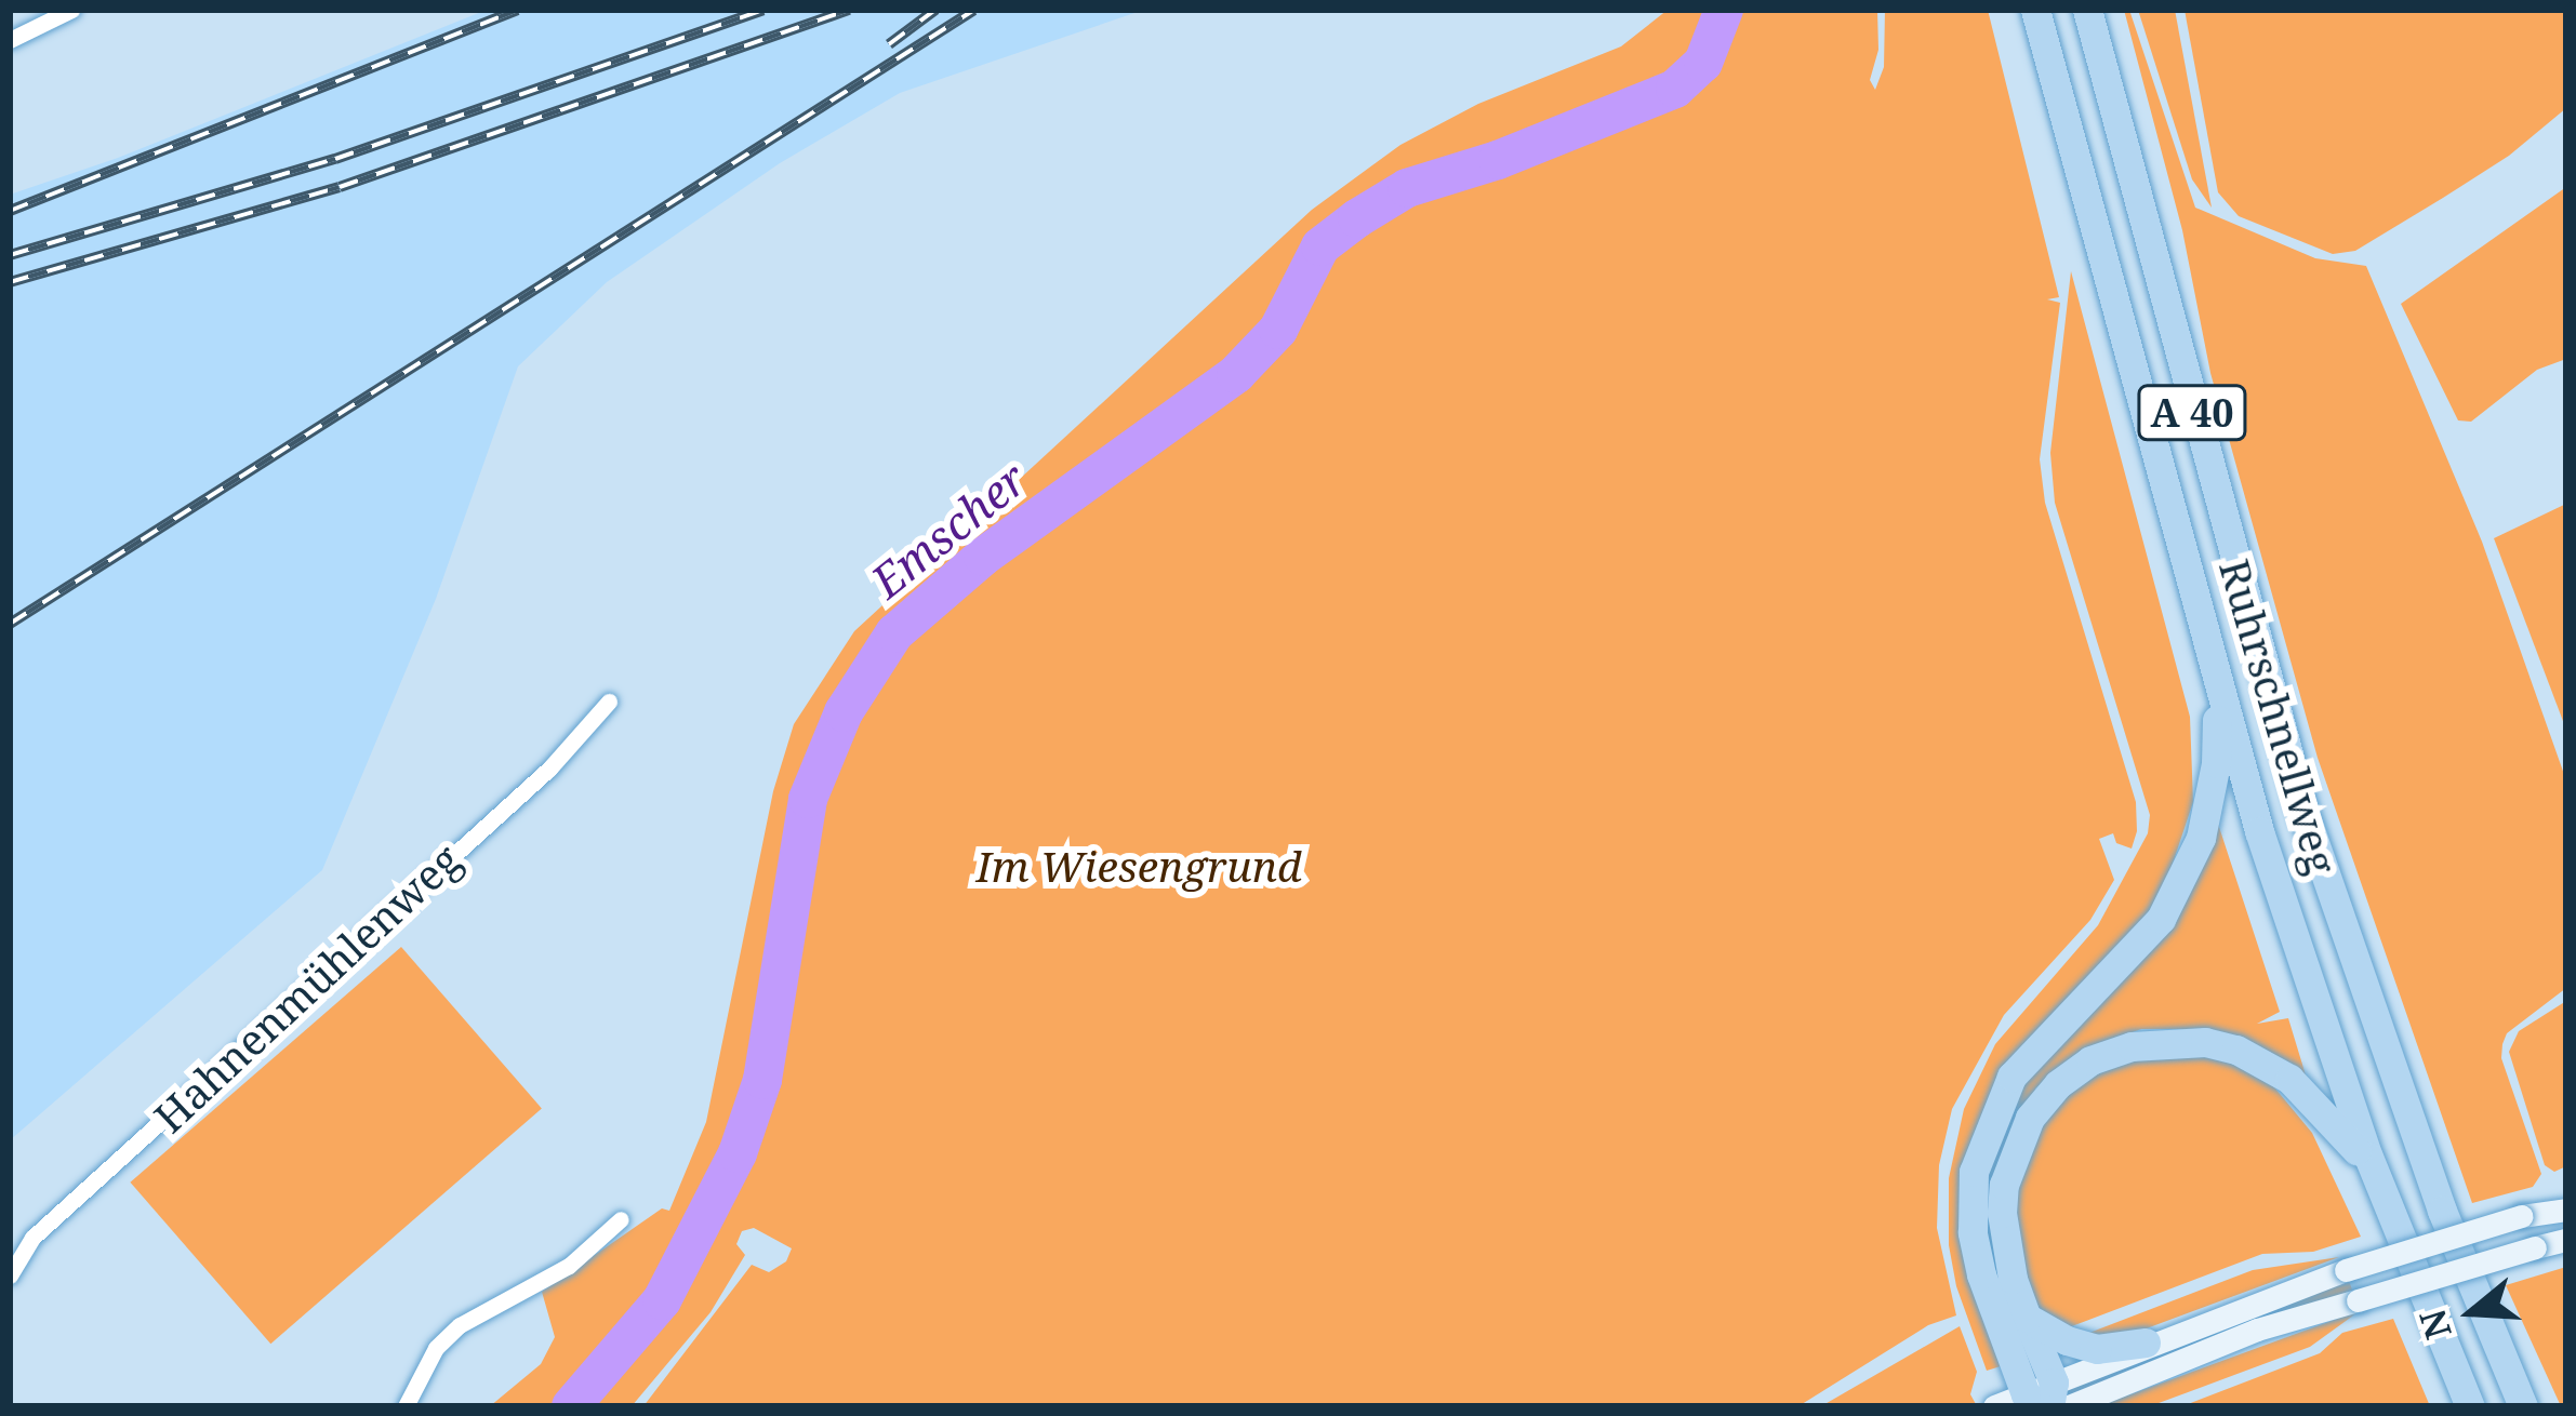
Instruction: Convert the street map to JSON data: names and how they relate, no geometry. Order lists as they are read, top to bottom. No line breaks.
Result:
{"streets":{"highway":["A 40","Ruhrschnellweg"],"street":["Hahnenmühlenweg"]},"water":["Emscher"],"parks":["Im Wiesengrund"],"north":"left"}
